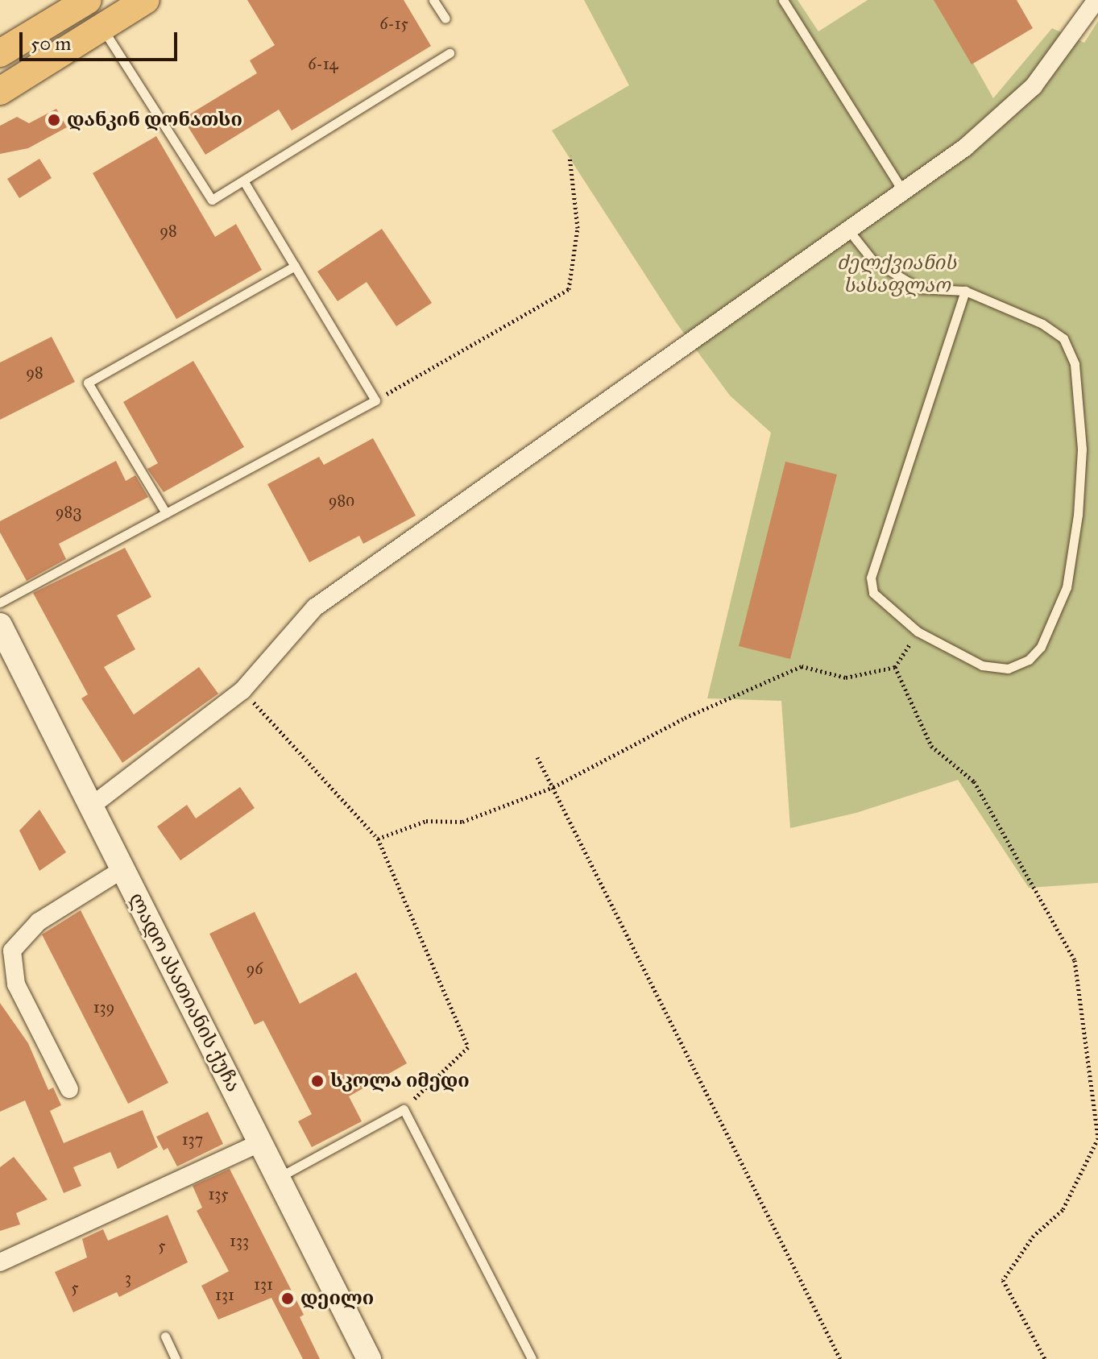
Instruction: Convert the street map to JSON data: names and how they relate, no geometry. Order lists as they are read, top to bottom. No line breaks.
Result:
{"streets":{"main road":["ლადო ასათიანის ქუჩა"]},"parks":["ძელქვიანის სასაფლაო"],"places":["დანკინ დონათსი","სკოლა იმედი","დეილი"],"house_numbers":["6-15","6-14","98","98","98ი","98ვ","96","139","137","135","133","5","3","131","5","131"],"scale_bar":"50 m"}
